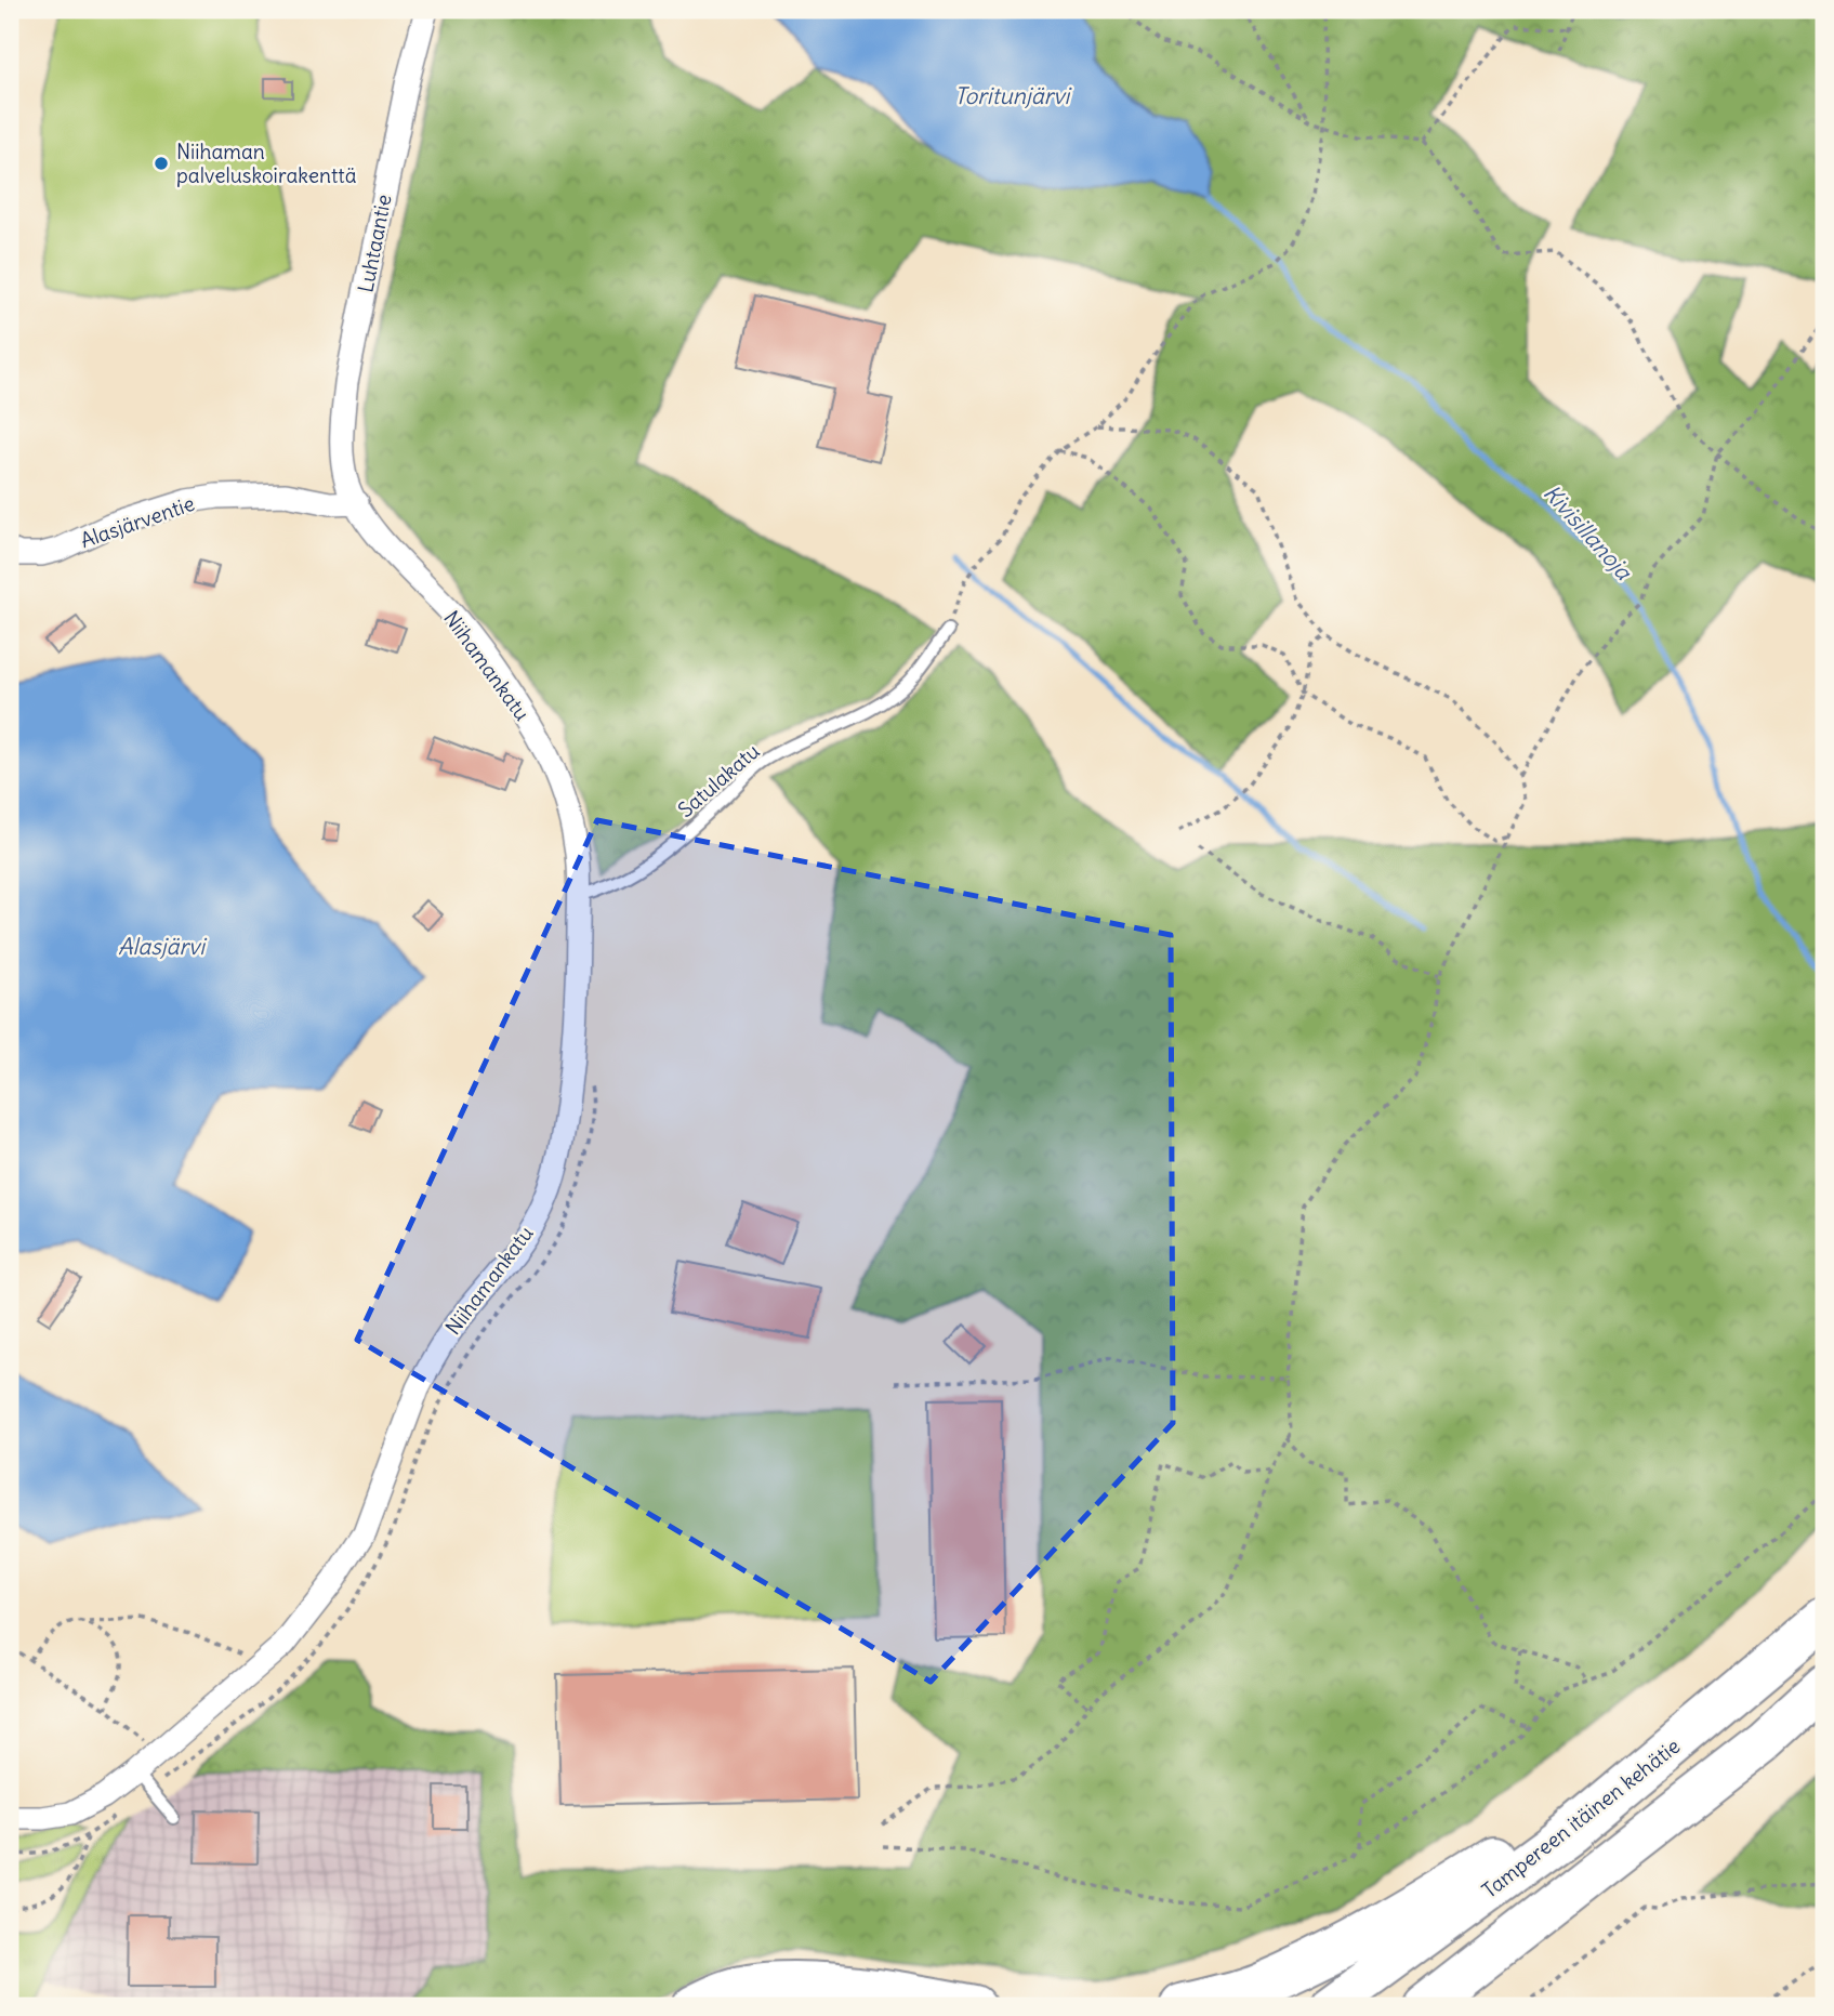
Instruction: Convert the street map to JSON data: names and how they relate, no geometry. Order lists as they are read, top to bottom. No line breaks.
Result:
{"streets":{"highway":["Tampereen itäinen kehätie"],"street":["Luhtaantie","Alasjärventie","Niihamankatu"],"lane":["Satulakatu"]},"crossings":[["Luhtaantie","Niihamankatu"],["Alasjärventie","Niihamankatu"],["Niihamankatu","Satulakatu"]],"water":["Toritunjärvi","Kivisillanoja","Alasjärvi"],"places":["Niihaman palveluskoirakenttä"]}
